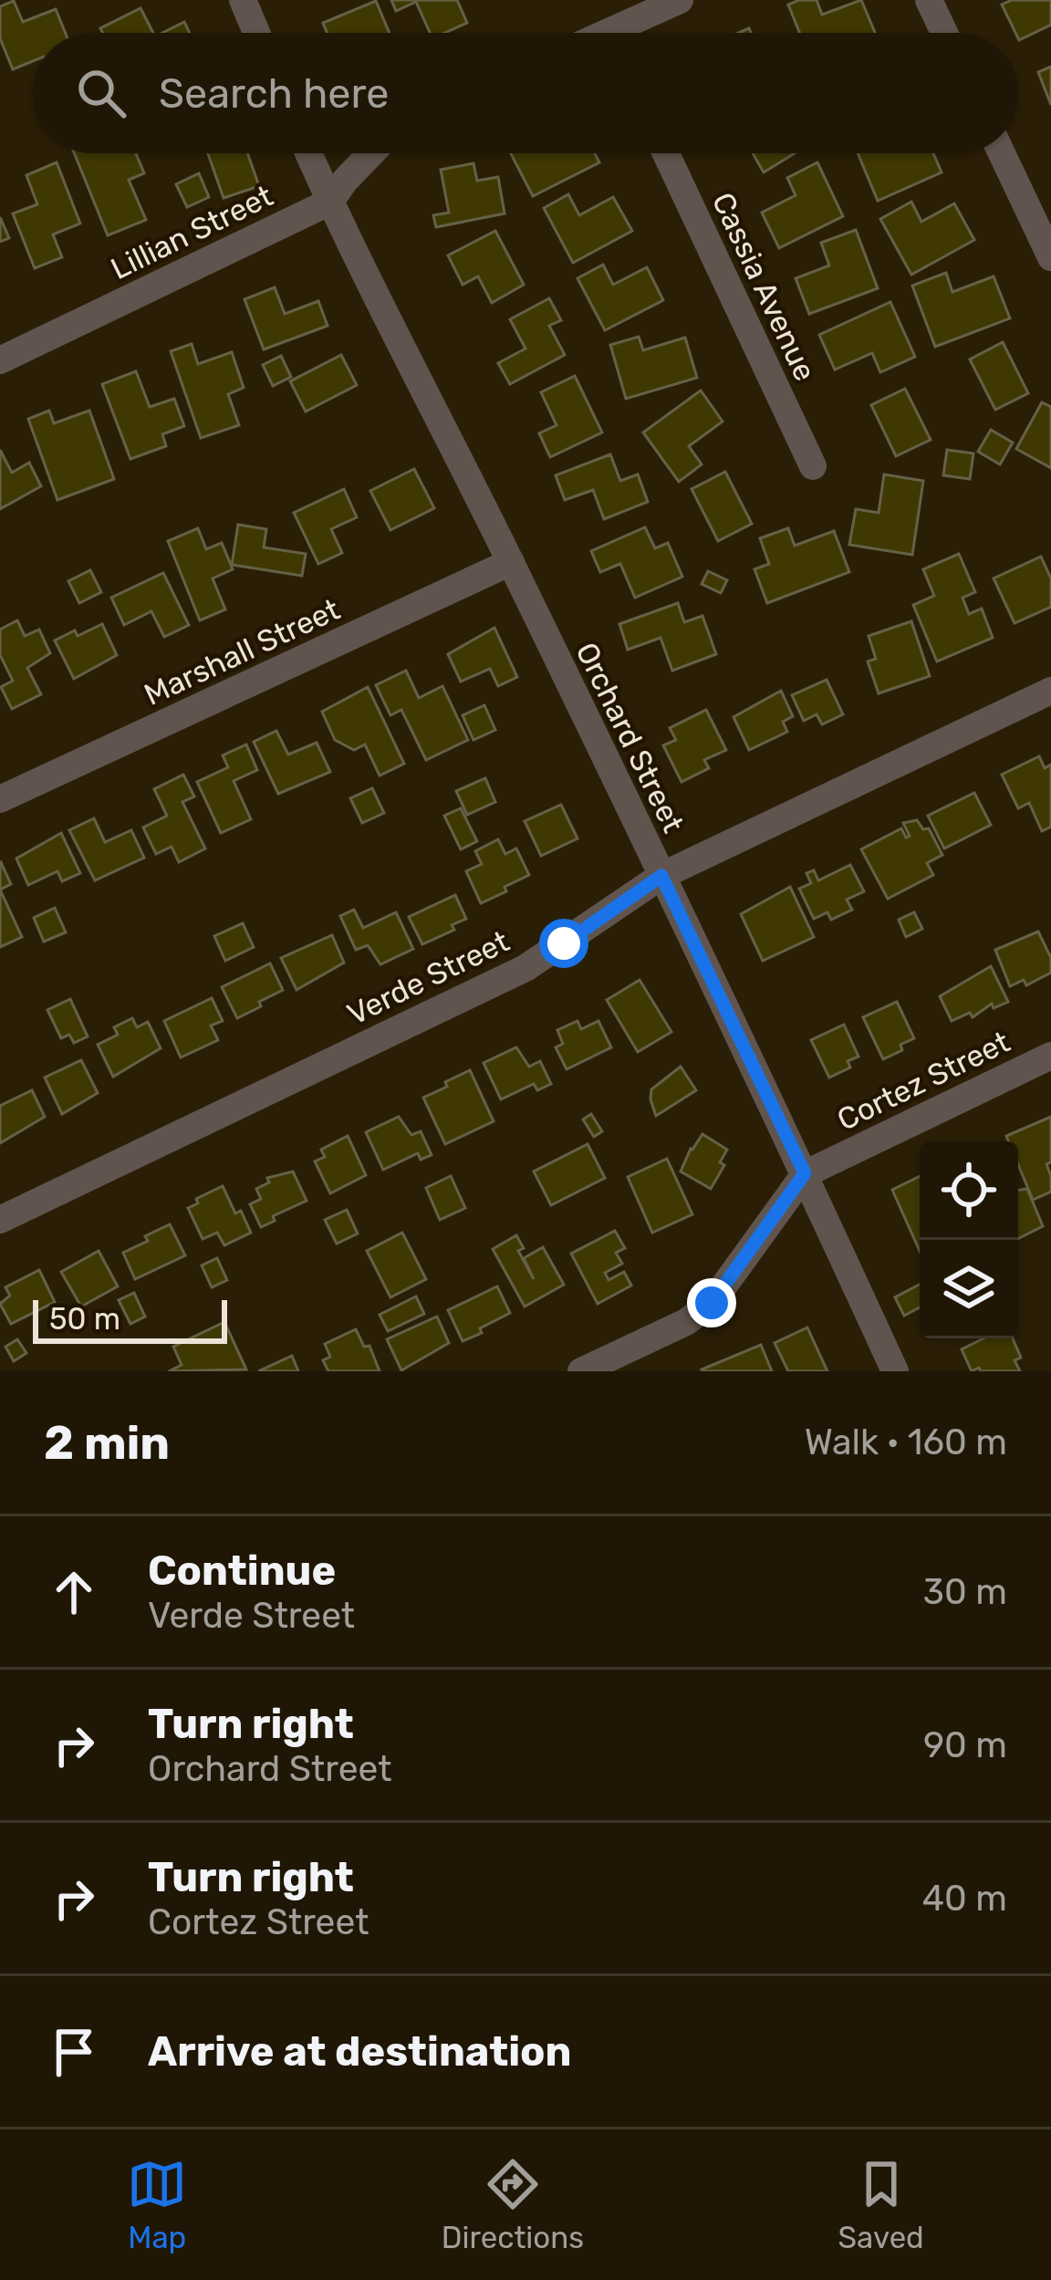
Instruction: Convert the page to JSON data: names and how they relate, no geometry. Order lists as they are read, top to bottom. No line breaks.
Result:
{"streets":{"street":["Lillian Street","Cassia Avenue","Marshall Street","Orchard Street","Verde Street","Cortez Street"]},"crossings":[["Lillian Street","Orchard Street"],["Marshall Street","Orchard Street"],["Orchard Street","Verde Street"],["Orchard Street","Cortez Street"]],"scale_bar":"50 m","page":{"search":"Search here","scale":"50 m","heading":["2 min","Walk · 160 m"],"list":[["Continue","Verde Street","30 m"],["Turn right","Orchard Street","90 m"],["Turn right","Cortez Street","40 m"],"Arrive at destination"],"nav":["Map","Directions","Saved"]}}
